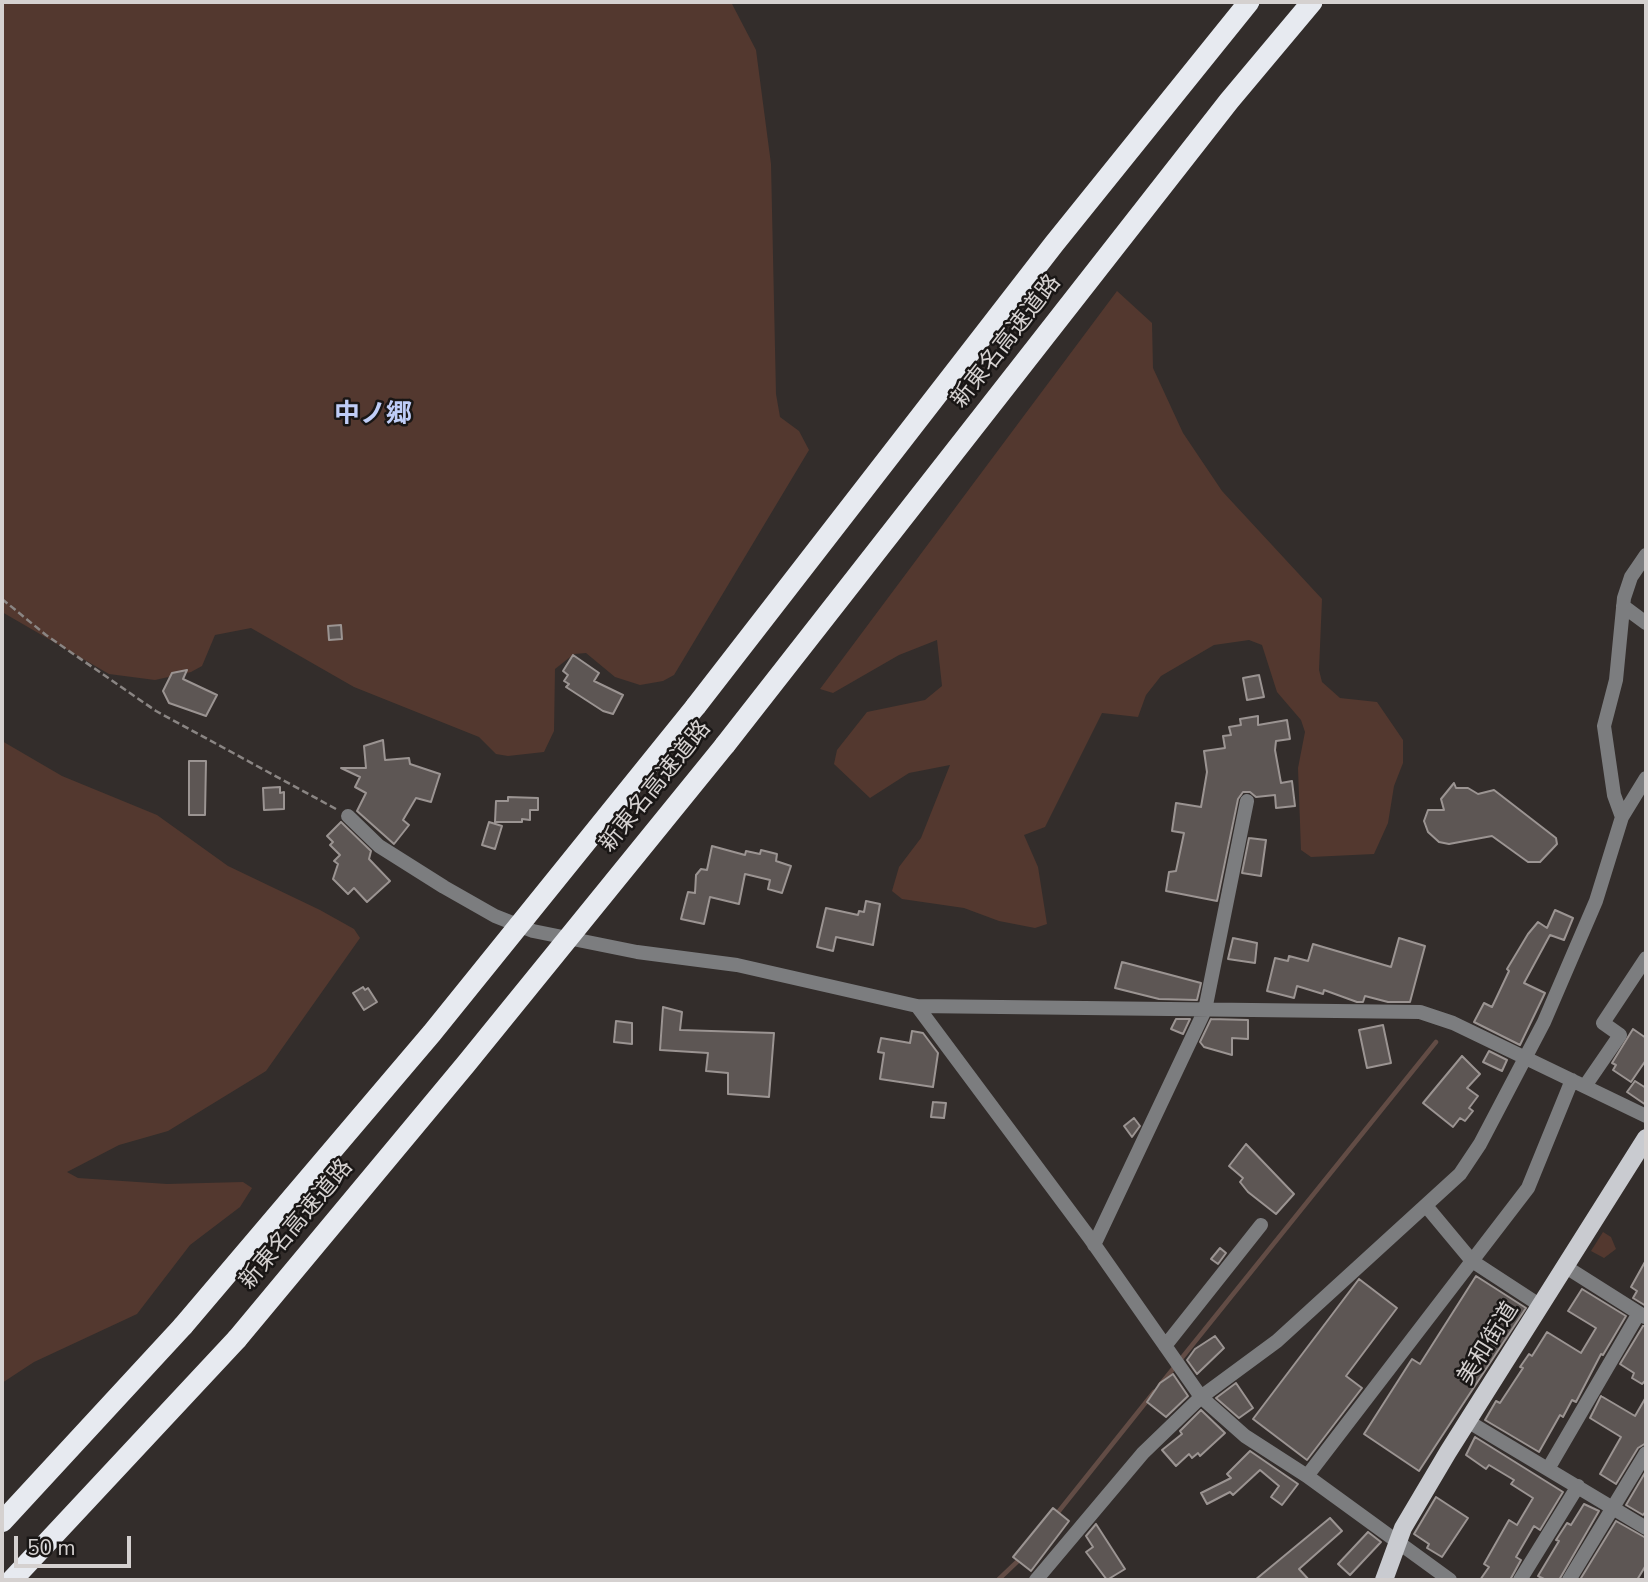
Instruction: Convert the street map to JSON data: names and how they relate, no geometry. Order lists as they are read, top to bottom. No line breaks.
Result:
{"streets":{"highway":["新東名高速道路"],"main road":["美和街道"]},"districts":["中ノ郷"],"scale_bar":"50 m"}
